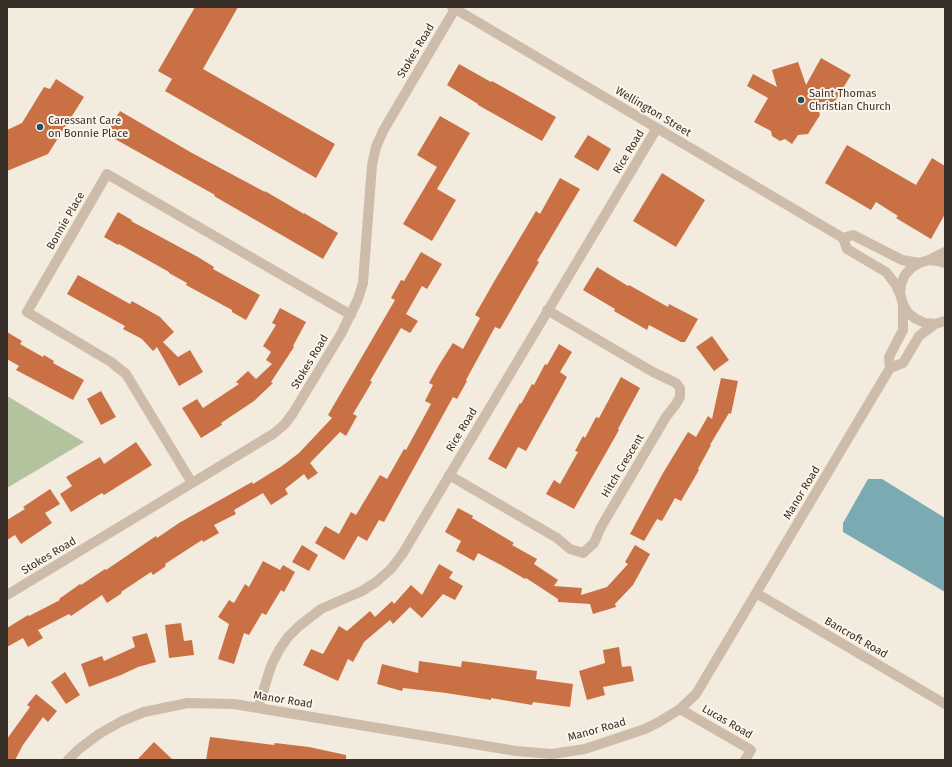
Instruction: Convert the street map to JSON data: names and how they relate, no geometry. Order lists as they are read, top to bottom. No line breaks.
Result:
{"streets":{"street":["Stokes Road","Wellington Street","Rice Road","Bonnie Place","Hitch Crescent","Manor Road","Bancroft Road","Lucas Road"]},"crossings":[["Stokes Road","Wellington Street"],["Stokes Road","Bonnie Place"],["Wellington Street","Rice Road"],["Wellington Street","Manor Road"],["Rice Road","Hitch Crescent"],["Rice Road","Manor Road"],["Manor Road","Bancroft Road"],["Manor Road","Lucas Road"]],"places":["Saint Thomas Christian Church","Caressant Care on Bonnie Place"]}
